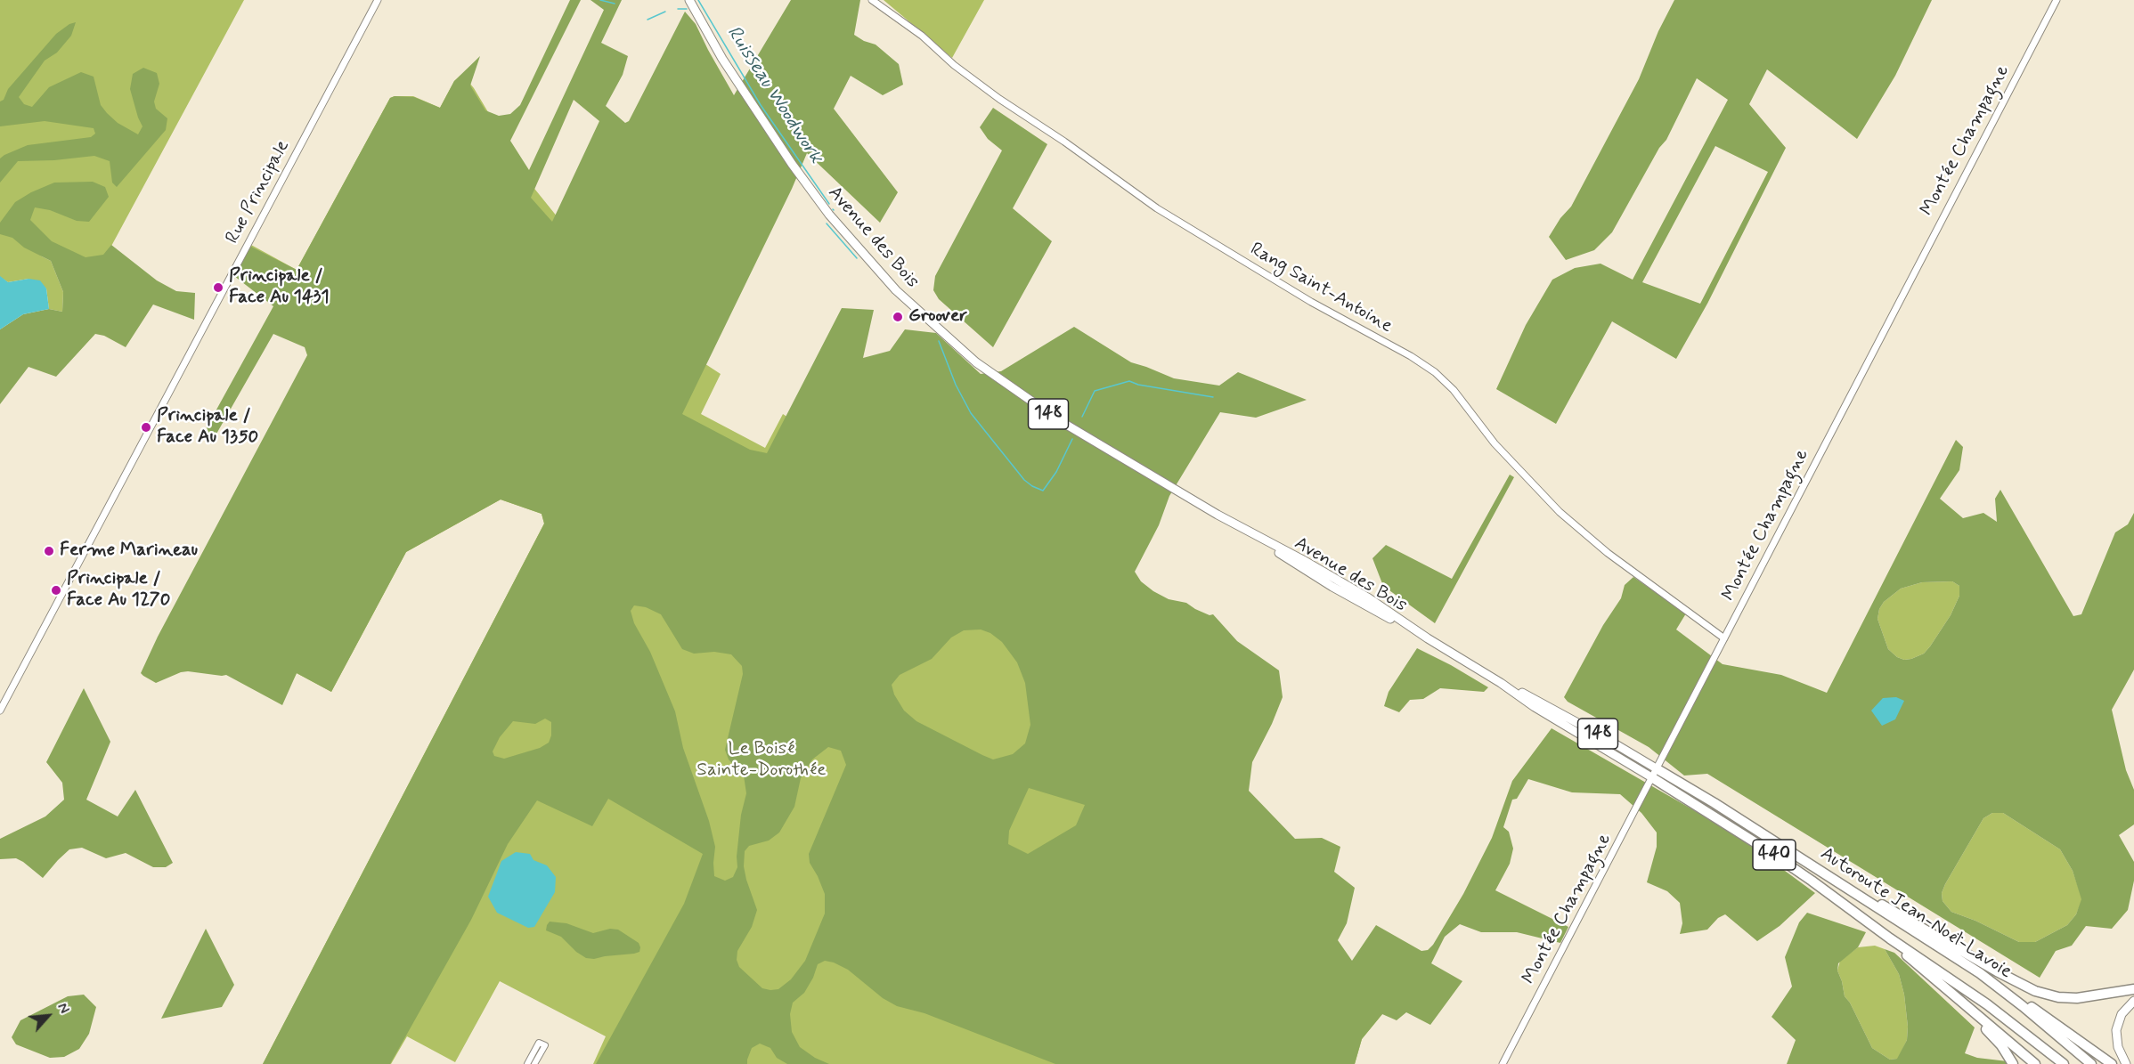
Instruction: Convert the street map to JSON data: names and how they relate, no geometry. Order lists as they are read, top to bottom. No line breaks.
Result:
{"streets":{"highway":["440","Autoroute Jean-Noël-Lavoie"],"main road":["Avenue des Bois","148"],"street":["Montée Champagne","Rue Principale","Rang Saint-Antoine"]},"crossings":[["Montée Champagne","Avenue des Bois"],["Montée Champagne","Rang Saint-Antoine"],["Montée Champagne","Autoroute Jean-Noël-Lavoie"],["Avenue des Bois","Autoroute Jean-Noël-Lavoie"]],"water":["Ruisseau Woodwork"],"parks":["Le Boisé Sainte-Dorothée"],"places":["Principale / Face Au 1431","Groover","Principale / Face Au 1350","Ferme Marineau","Principale / Face Au 1270"],"north":"top right"}
